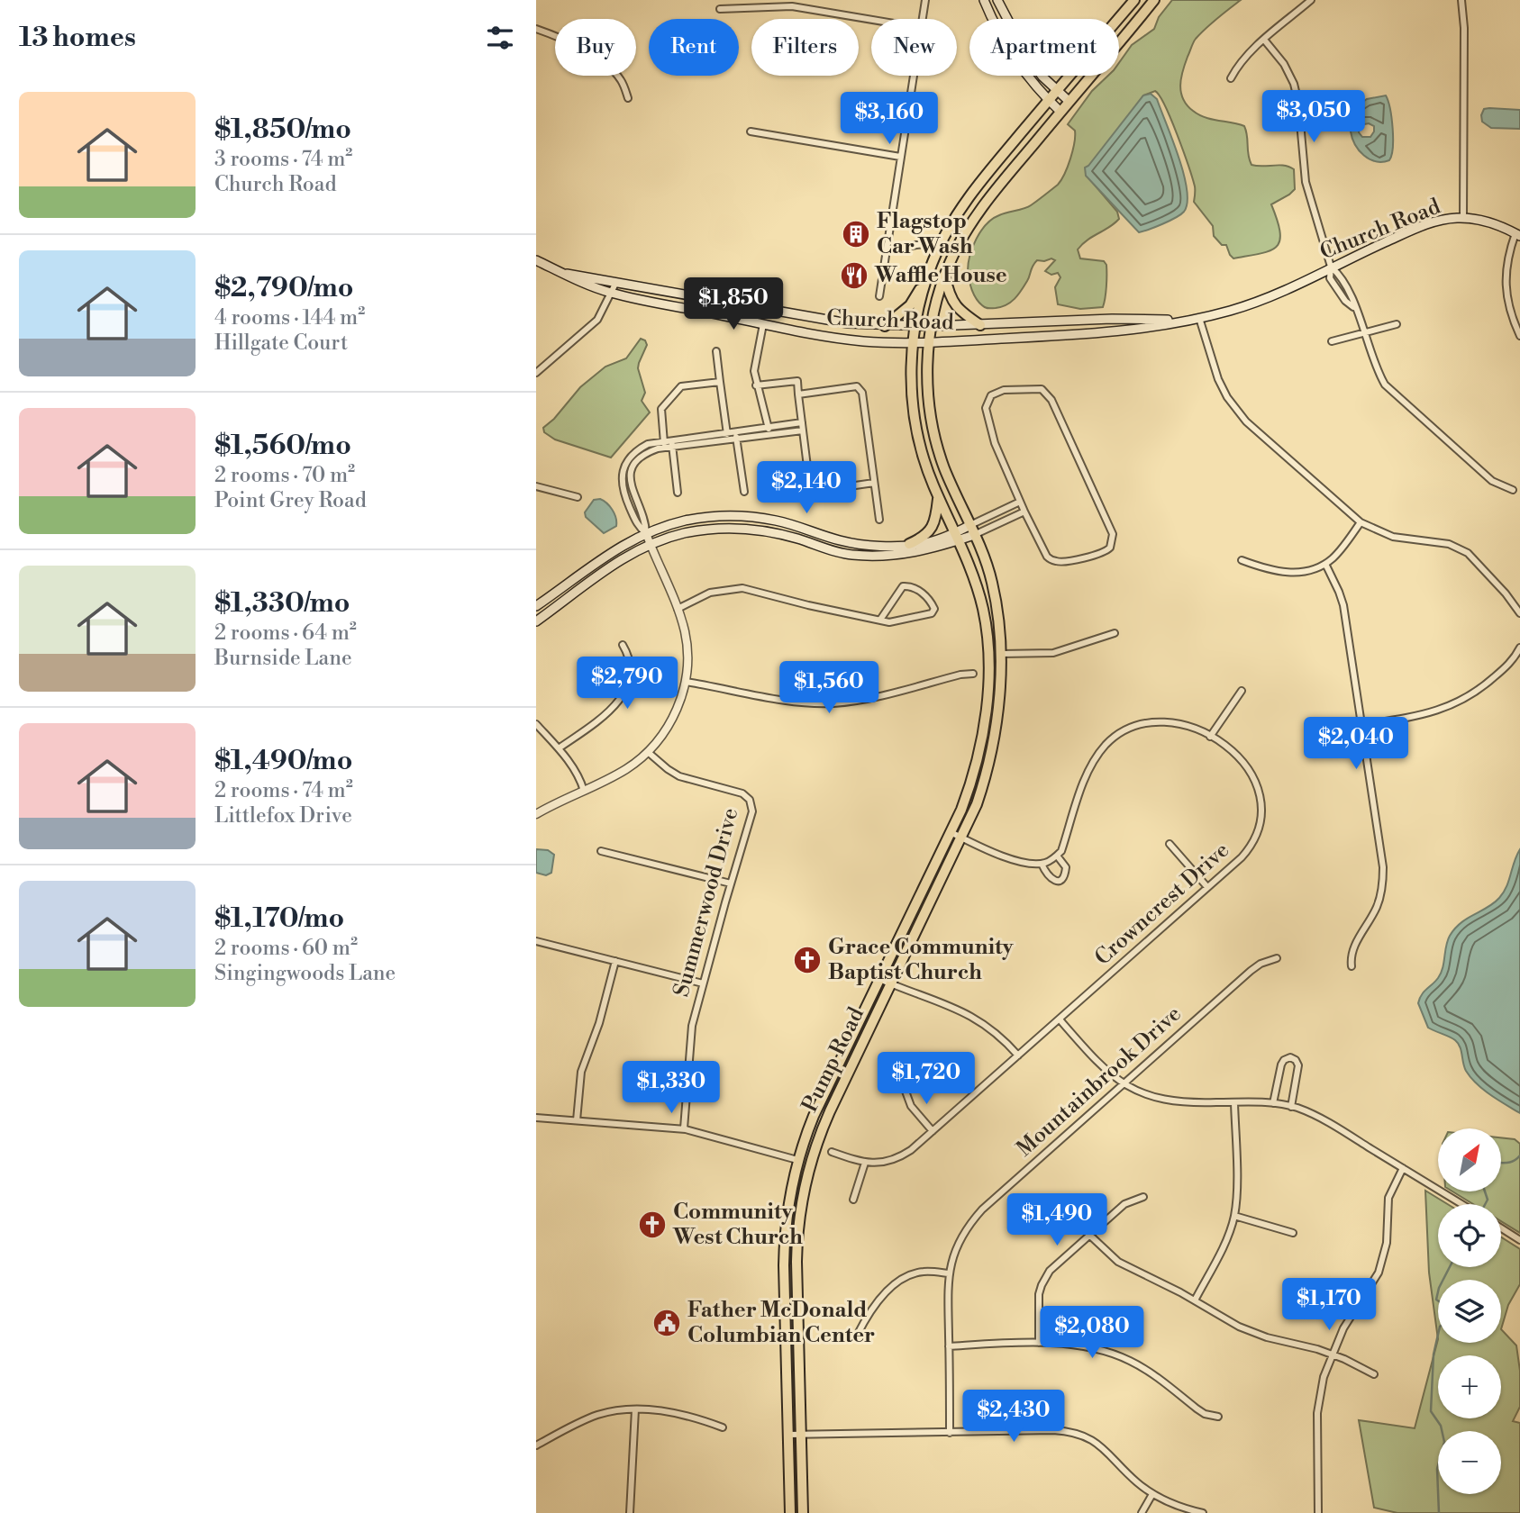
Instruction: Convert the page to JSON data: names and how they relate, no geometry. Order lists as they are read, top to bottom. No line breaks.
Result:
{"streets":{"main road":["Church Road","Pump Road"],"street":["Summerwood Drive","Crowncrest Drive","Mountainbrook Drive"]},"crossings":[["Church Road","Pump Road"],["Crowncrest Drive","Pump Road"]],"places":{"building":["Flagstop Car Wash"],"restaurant":["Waffle House"],"church":["Grace Community Baptist Church","Community West Church"],"public building":["Father McDonald Columbian Center"]},"north":"top right","page":{"heading":"13 homes","chip":["Buy","Rent","Filters","New","Apartment"],"list":[{"name":"$1,850/mo","note":"3 rooms · 74 m² · Church Road"},{"name":"$2,790/mo","note":"4 rooms · 144 m² · Hillgate Court"},{"name":"$1,560/mo","note":"2 rooms · 70 m² · Point Grey Road"},{"name":"$1,330/mo","note":"2 rooms · 64 m² · Burnside Lane"},{"name":"$1,490/mo","note":"2 rooms · 74 m² · Littlefox Drive"},{"name":"$1,170/mo","note":"2 rooms · 60 m² · Singingwoods Lane"}],"price":["$3,050","$3,160","$1,850","$2,140","$2,790","$1,560","$2,040","$1,720","$1,330","$1,490","$1,170","$2,080","$2,430"],"map_buttons":["+","−"]}}
